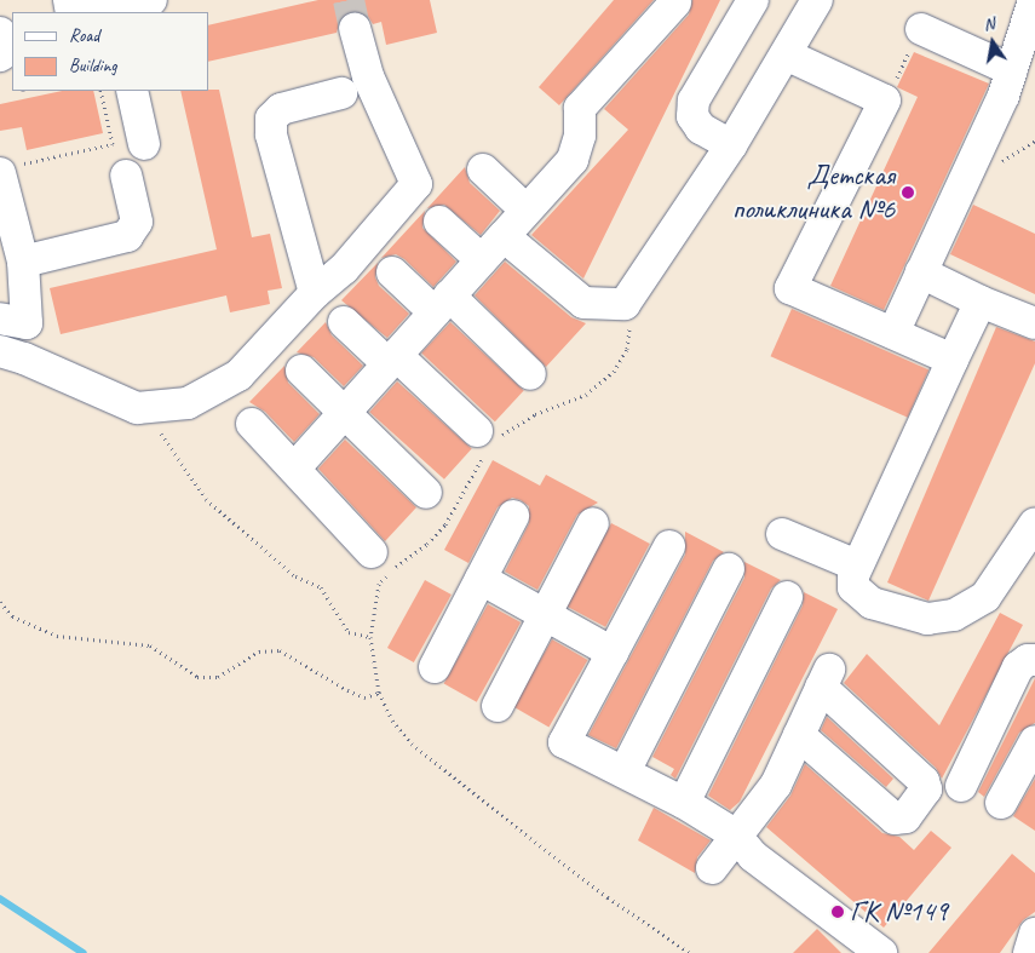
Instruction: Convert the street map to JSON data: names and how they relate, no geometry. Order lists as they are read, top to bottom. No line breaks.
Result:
{"places":["Детская поликлиника №6","ГК №149"],"legend":["Road","Building"],"north":"top"}
